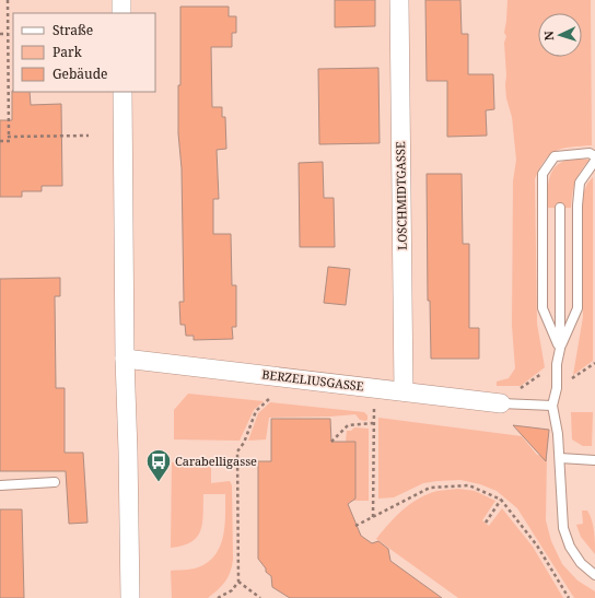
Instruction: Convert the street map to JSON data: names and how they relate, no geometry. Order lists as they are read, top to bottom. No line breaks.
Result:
{"streets":{"street":["LOSCHMIDTGASSE","BERZELIUSGASSE"]},"crossings":[["LOSCHMIDTGASSE","BERZELIUSGASSE"]],"places":{"bus stop":["Carabelligasse"]},"legend":["Straße","Park","Gebäude"],"north":"left"}
